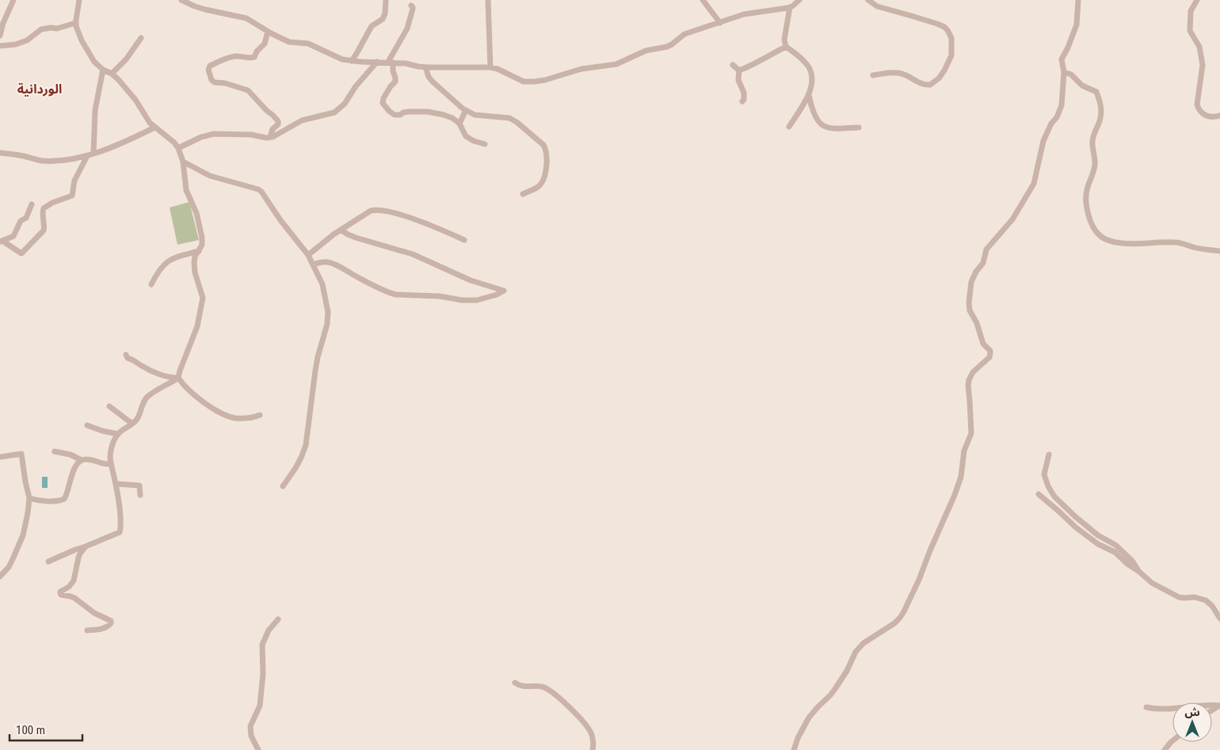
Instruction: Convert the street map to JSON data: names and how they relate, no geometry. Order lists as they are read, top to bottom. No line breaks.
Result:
{"districts":["الوردانية"],"scale_bar":"100 m","north":"top"}
